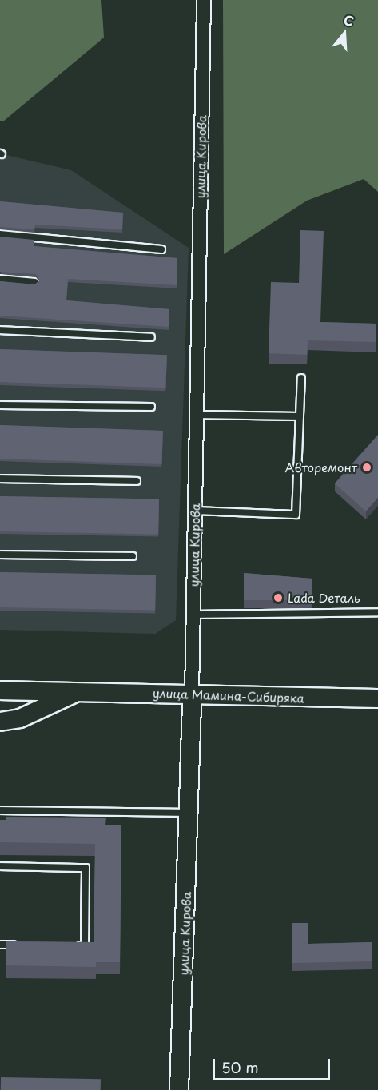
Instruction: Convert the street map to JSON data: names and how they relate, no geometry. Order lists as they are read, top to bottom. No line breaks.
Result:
{"streets":{"main road":["улица Кирова","улица Мамина-Сибиряка"]},"crossings":[["улица Кирова","улица Мамина-Сибиряка"]],"places":["Авторемонт","Lada Dеталь"],"scale_bar":"50 m","north":"top"}
